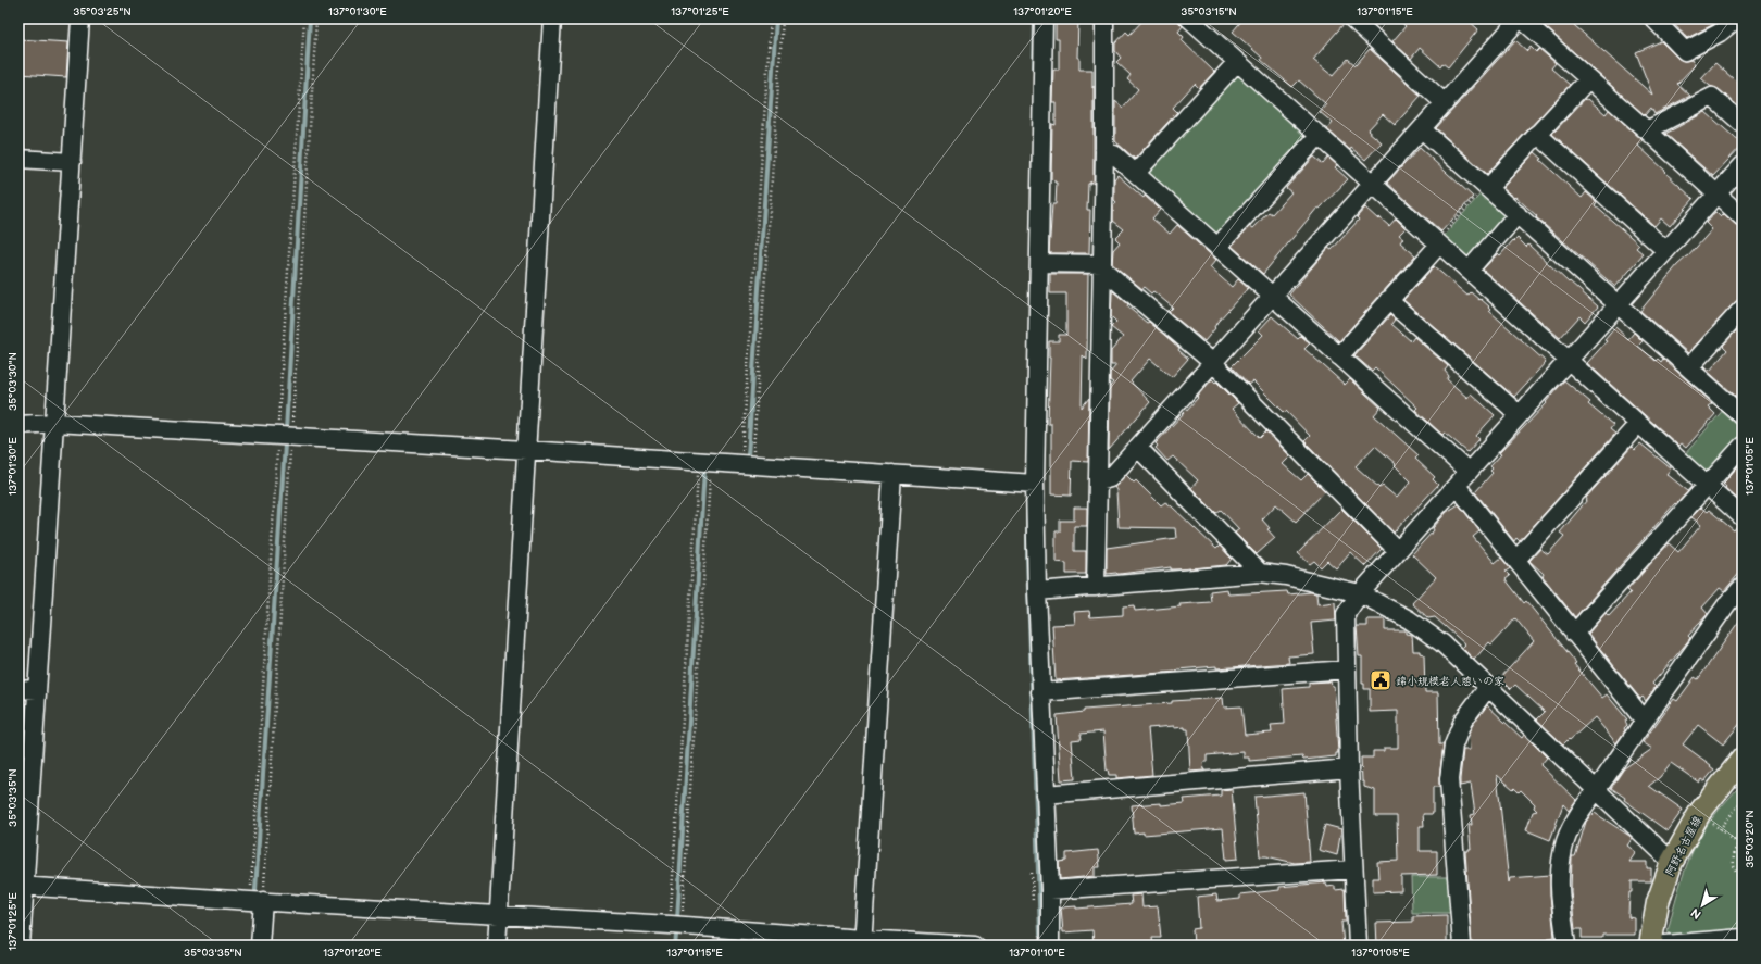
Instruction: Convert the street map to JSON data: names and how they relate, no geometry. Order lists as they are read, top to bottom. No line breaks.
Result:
{"streets":{"main road":["阿野名古屋線"]},"places":{"public building":["錦小規模老人憩いの家"]},"north":"bottom left","coordinates":["35°03'25\"N","137°01'30\"E","137°01'25\"E","137°01'20\"E","35°03'15\"N","137°01'15\"E","35°03'30\"N","137°01'05\"E","35°03'35\"N","35°03'20\"N","137°01'10\"E"]}
